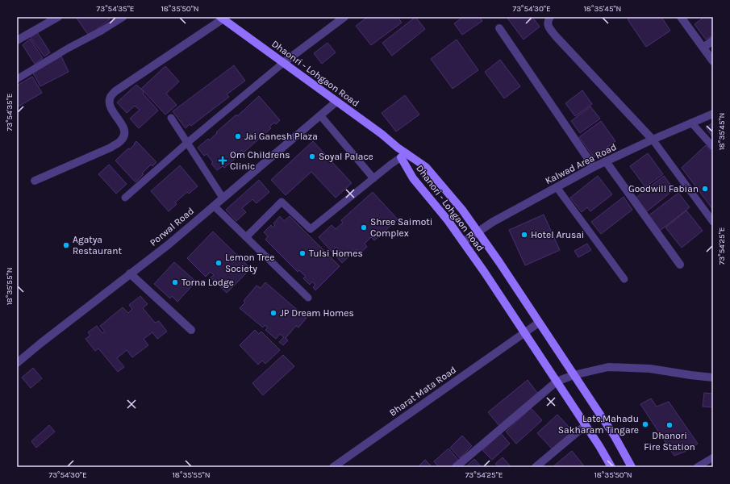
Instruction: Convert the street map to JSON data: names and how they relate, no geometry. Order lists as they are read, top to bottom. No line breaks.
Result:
{"streets":{"main road":["Dhaonri - Lohgaon Road","Dhanori - Lohgaon Road"],"street":["Kalwad Area Road","Porwal Road","Bharat Mata Road"]},"crossings":[["Dhaonri - Lohgaon Road","Dhanori - Lohgaon Road"],["Dhaonri - Lohgaon Road","Porwal Road"],["Kalwad Area Road","Dhanori - Lohgaon Road"],["Dhanori - Lohgaon Road","Bharat Mata Road"]],"places":{"other":["Jai Ganesh Plaza","Soyal Palace","Goodwill Fabian","Shree Saimoti Complex","Hotel Arusai","Agatya Restaurant","Tulsi Homes","Lemon Tree Society","Torna Lodge","JP Dream Homes","Late.Mahadu Sakharam Tingare","Dhanori Fire Station"],"health":["Om Childrens Clinic"]},"coordinates":["73°54'35\"E","18°35'50\"N","73°54'30\"E","18°35'45\"N","73°54'25\"E","18°35'55\"N"]}
